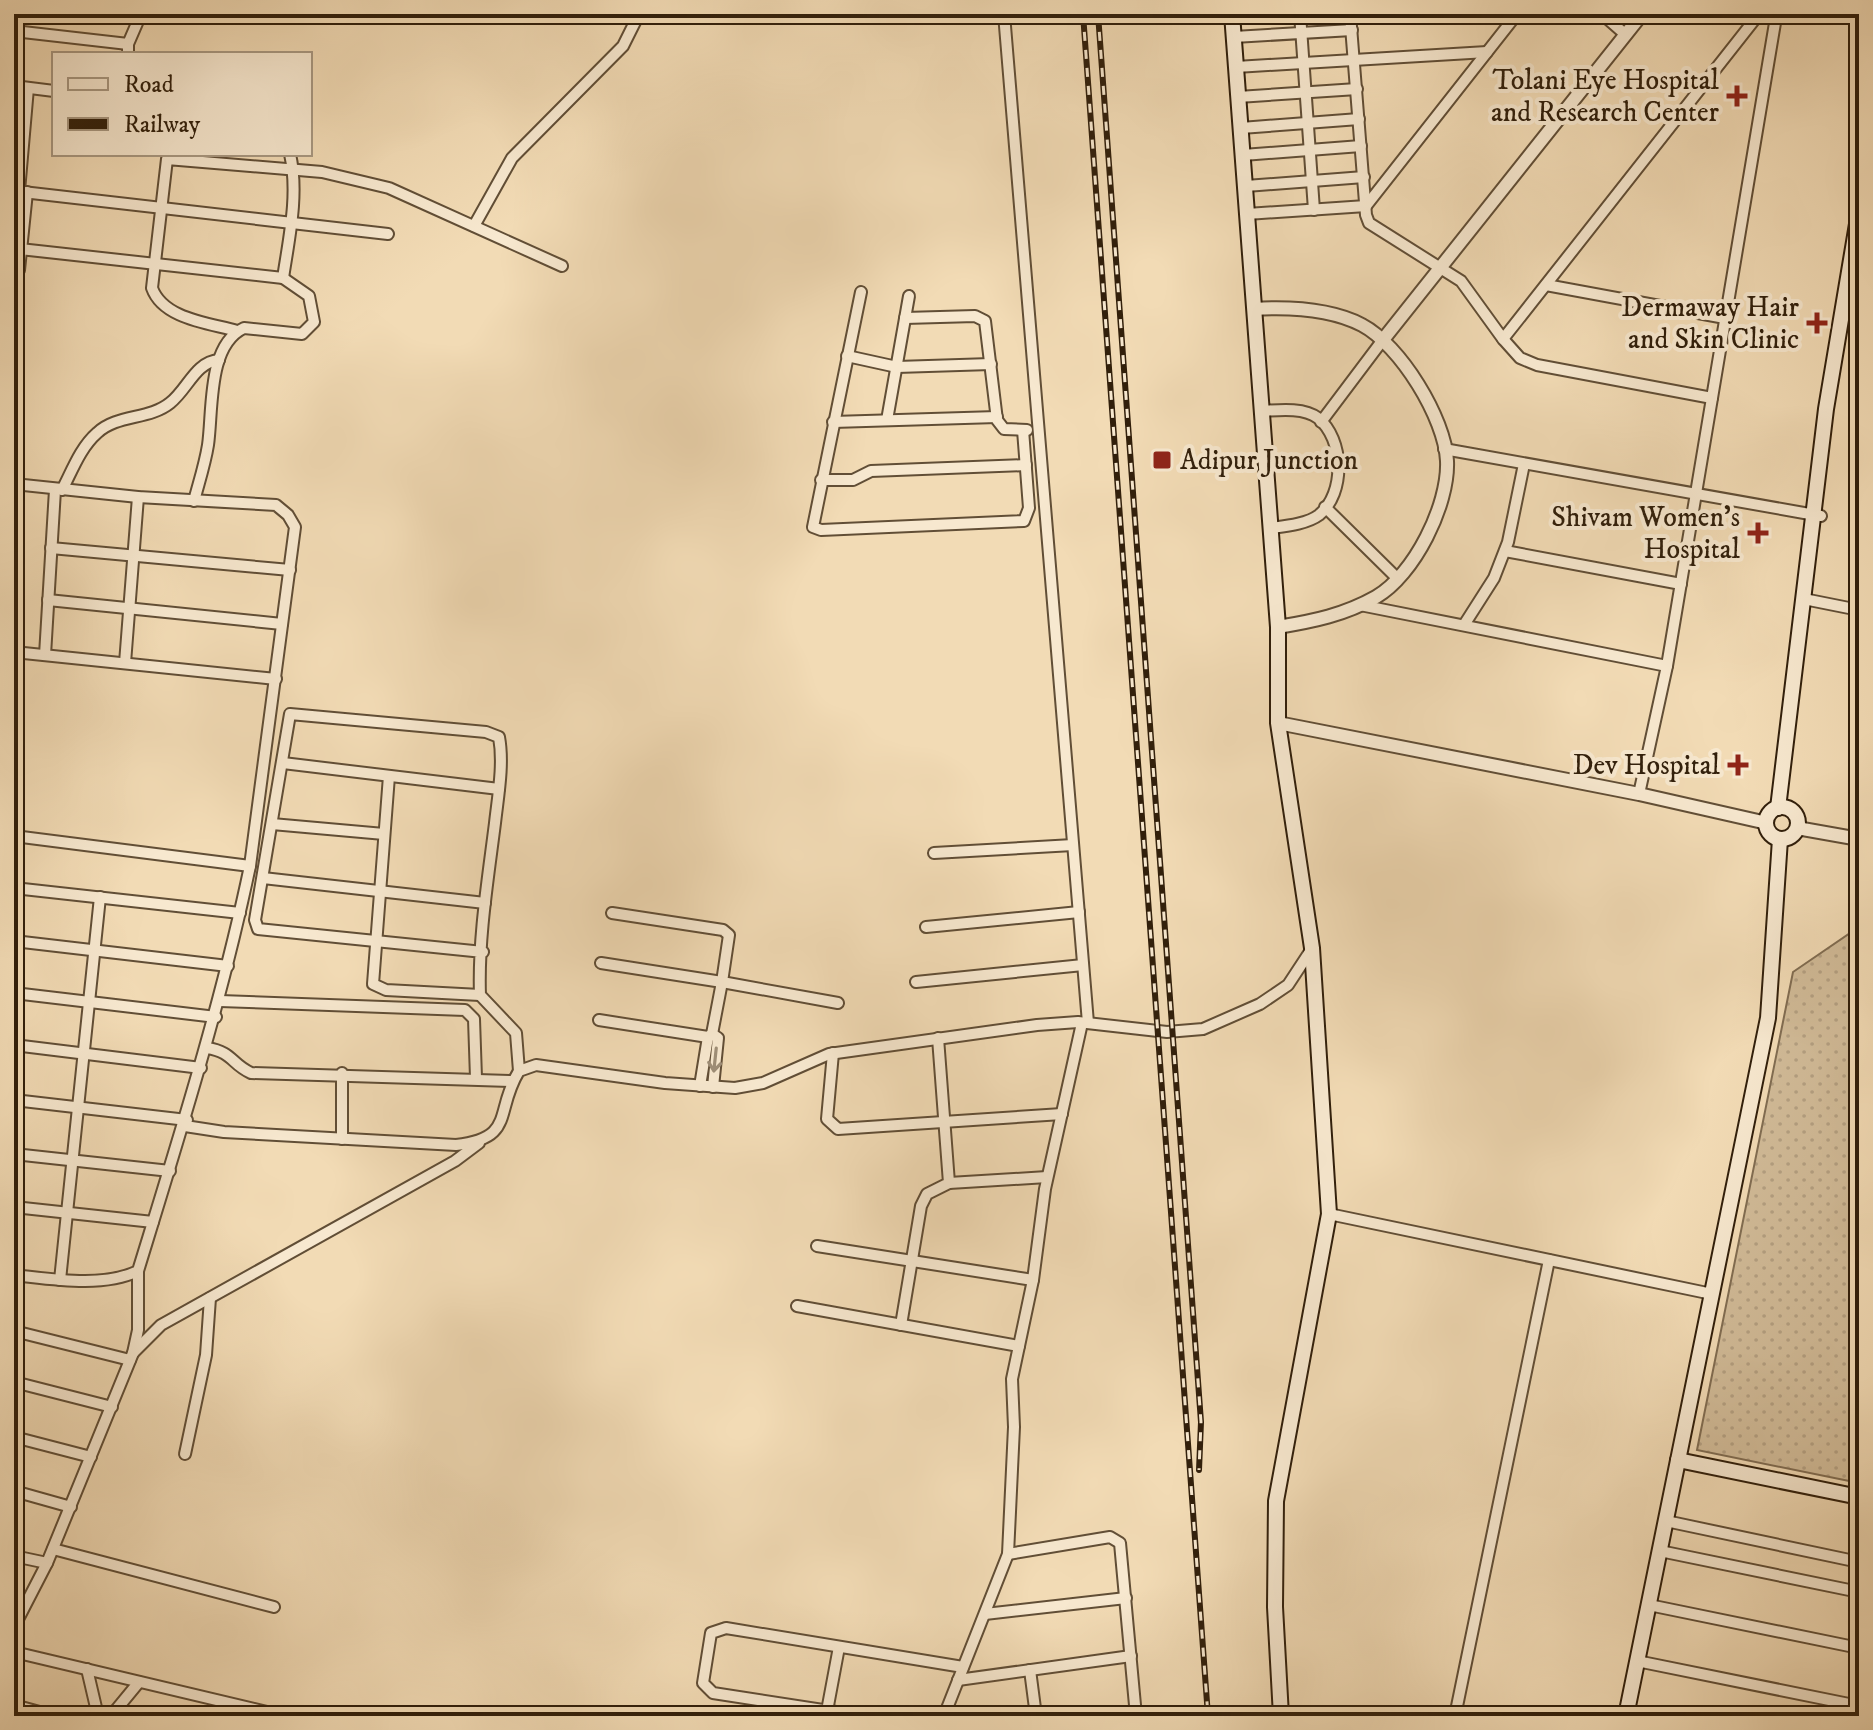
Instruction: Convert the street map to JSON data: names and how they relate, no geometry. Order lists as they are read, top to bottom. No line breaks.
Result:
{"places":{"health":["Tolani Eye Hospital and Research Center","Dermaway Hair and Skin Clinic","Shivam Women's Hospital","Dev Hospital"],"transit":["Adipur Junction"]},"legend":["Road","Railway"]}
